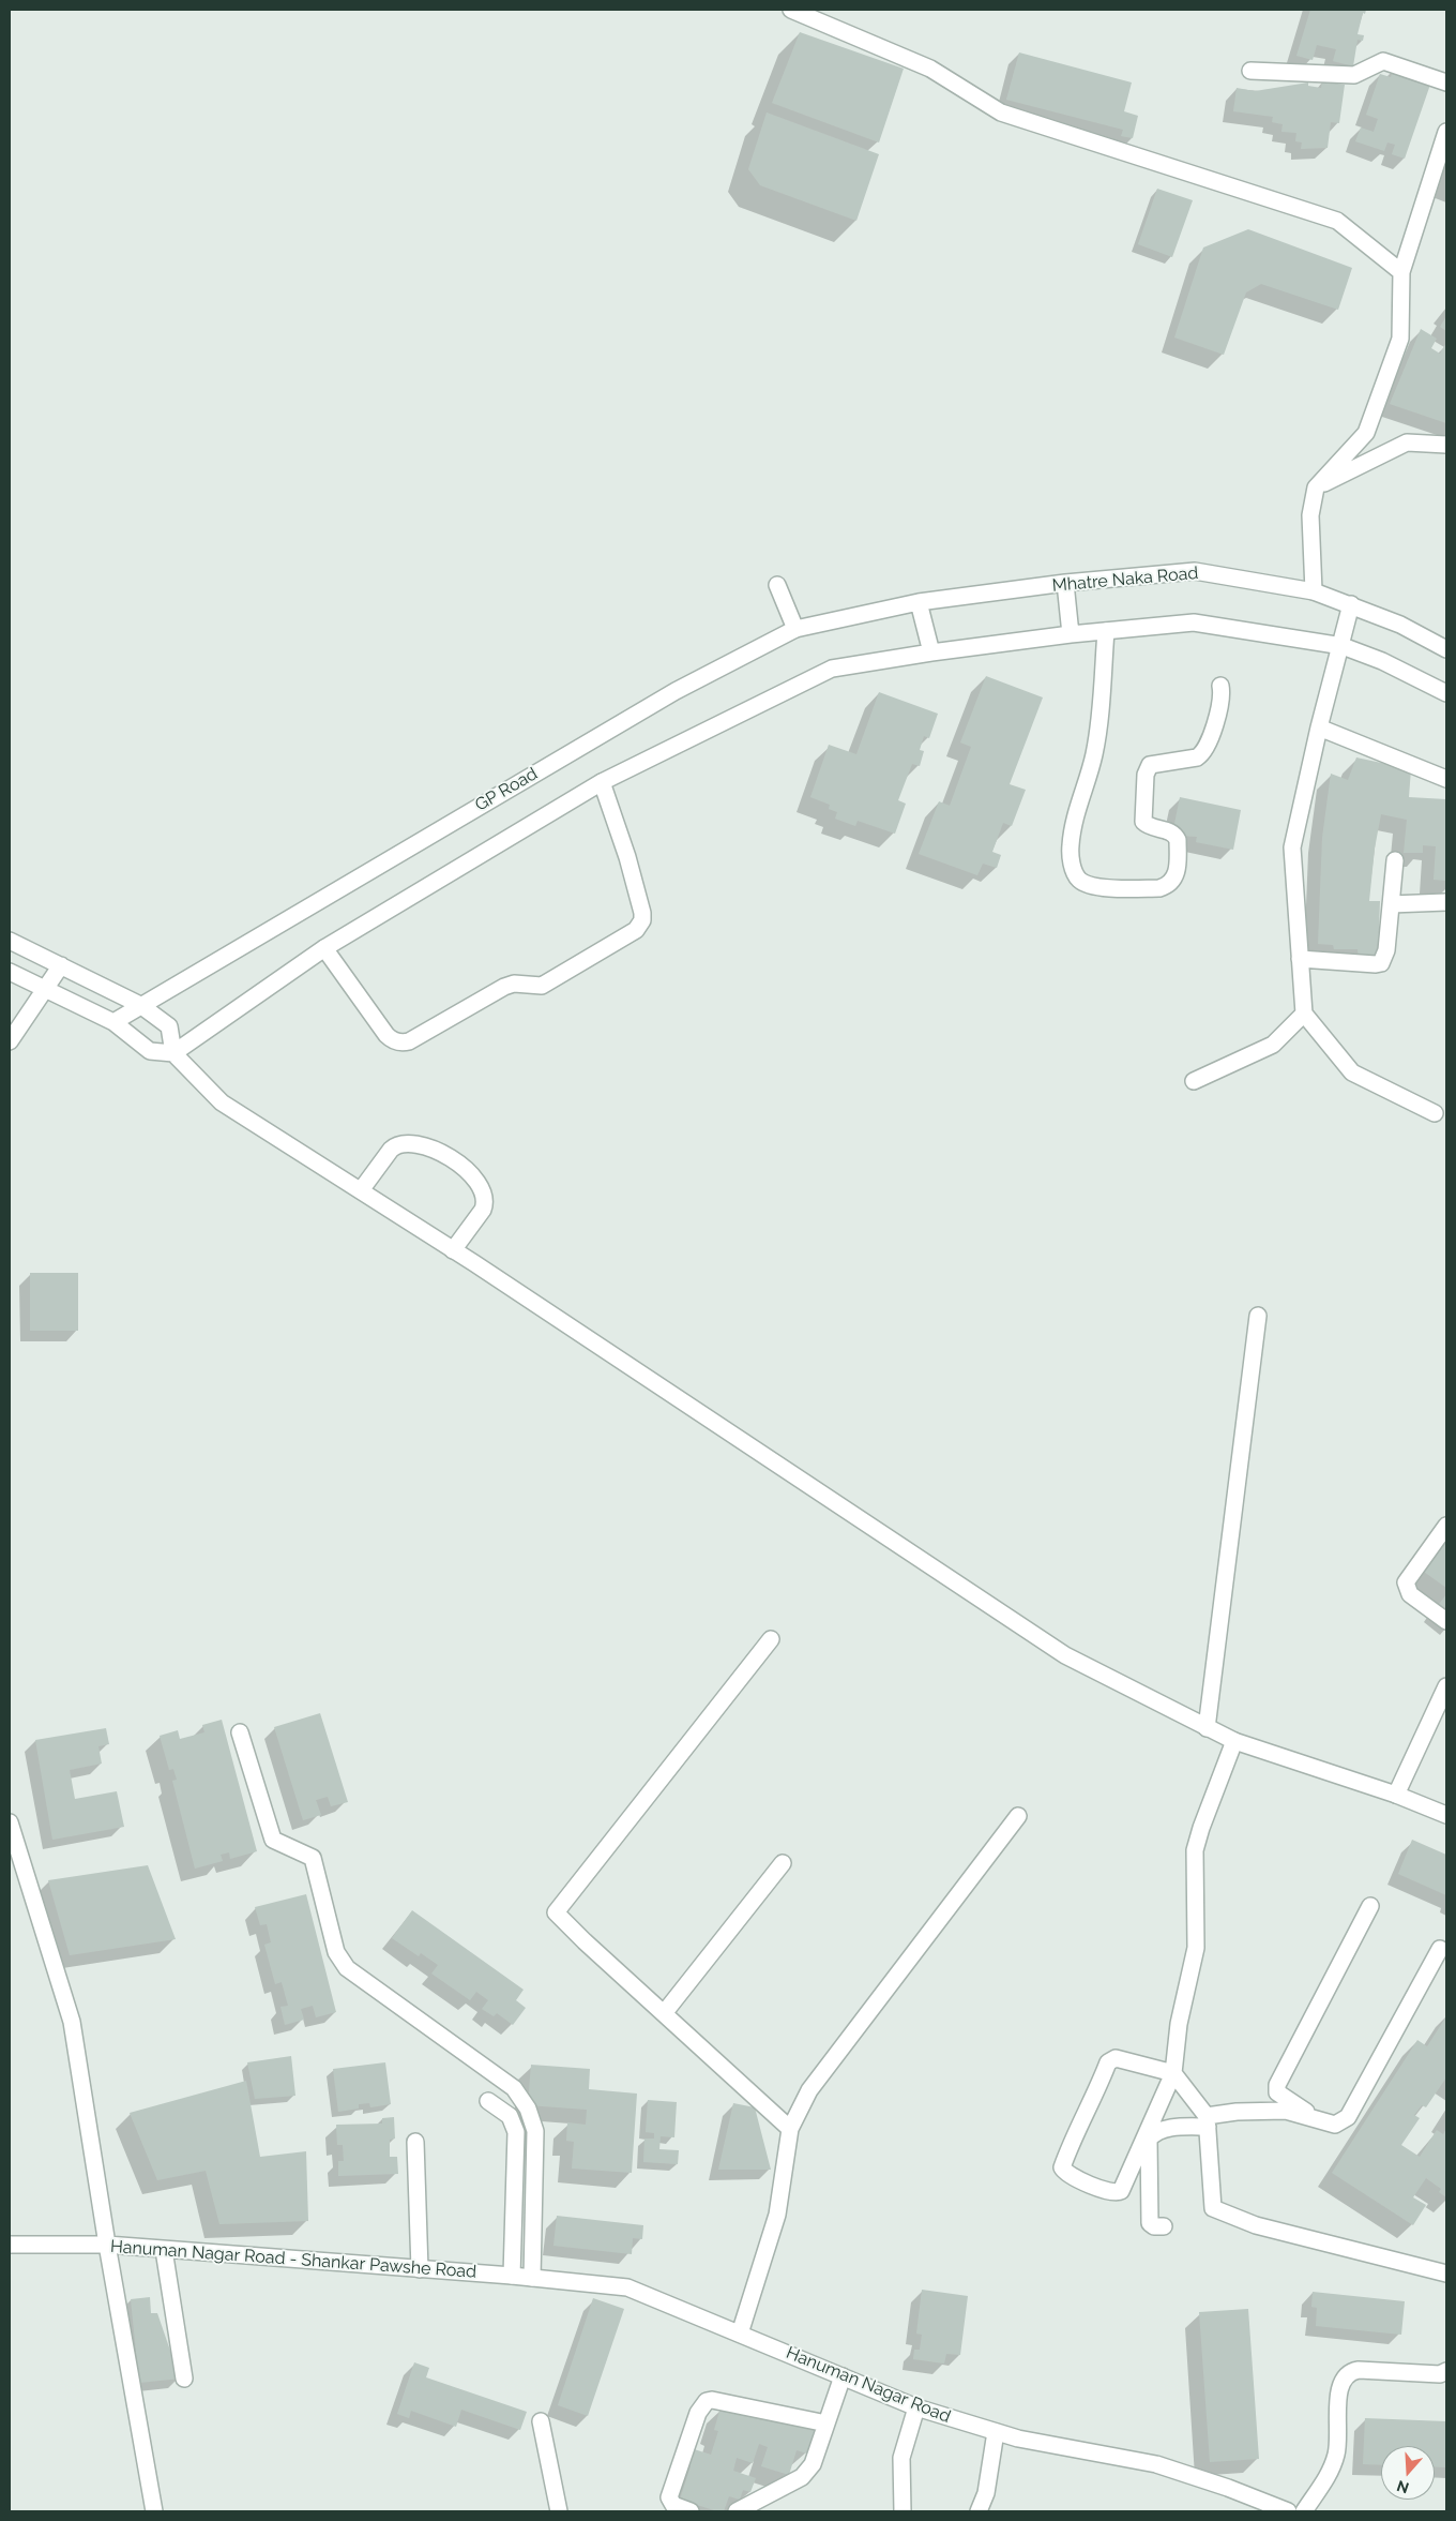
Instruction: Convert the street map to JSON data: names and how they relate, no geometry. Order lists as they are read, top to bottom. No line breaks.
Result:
{"streets":{"street":["Mhatre Naka Road","GP Road","Hanuman Nagar Road - Shankar Pawshe Road","Hanuman Nagar Road"]},"crossings":[["Mhatre Naka Road","GP Road"],["Hanuman Nagar Road - Shankar Pawshe Road","Hanuman Nagar Road"]],"north":"bottom"}
